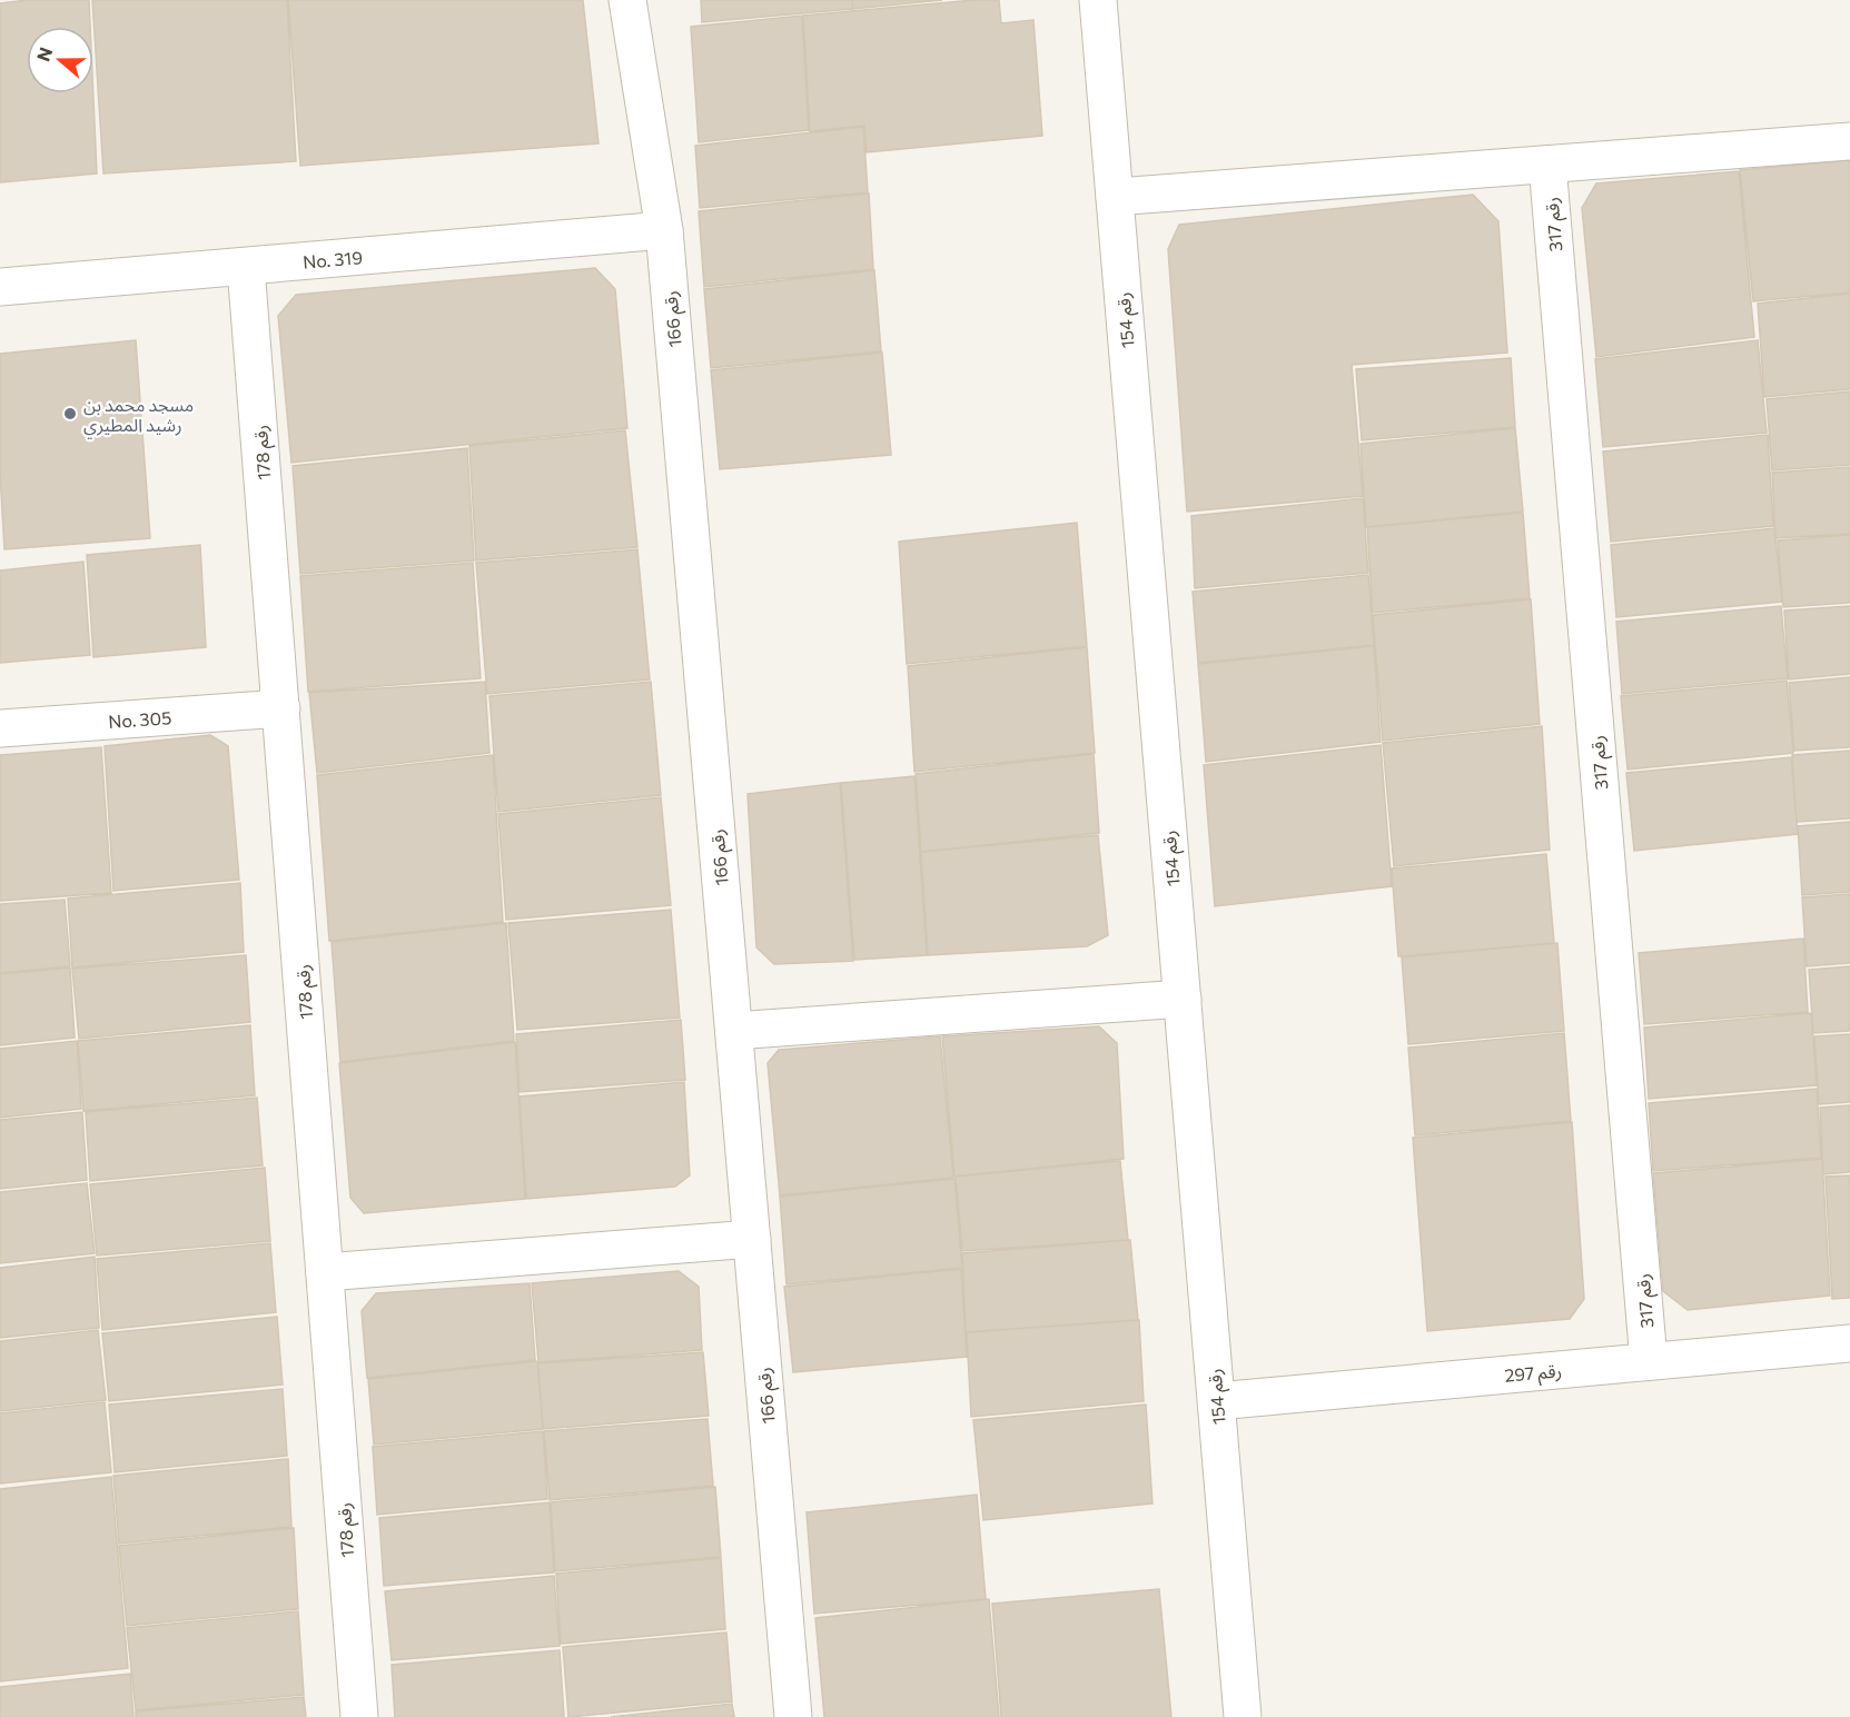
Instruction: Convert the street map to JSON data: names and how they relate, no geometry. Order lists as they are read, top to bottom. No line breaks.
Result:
{"streets":{"street":["رقم 317","No. 319","رقم 166","رقم 154","رقم 178","No. 305","رقم 297"]},"crossings":[["رقم 317","رقم 297"],["No. 319","رقم 166"],["No. 319","رقم 178"],["رقم 154","رقم 297"],["رقم 178","No. 305"]],"places":["مسجد محمد بن رشيد المطيري"],"north":"left"}
